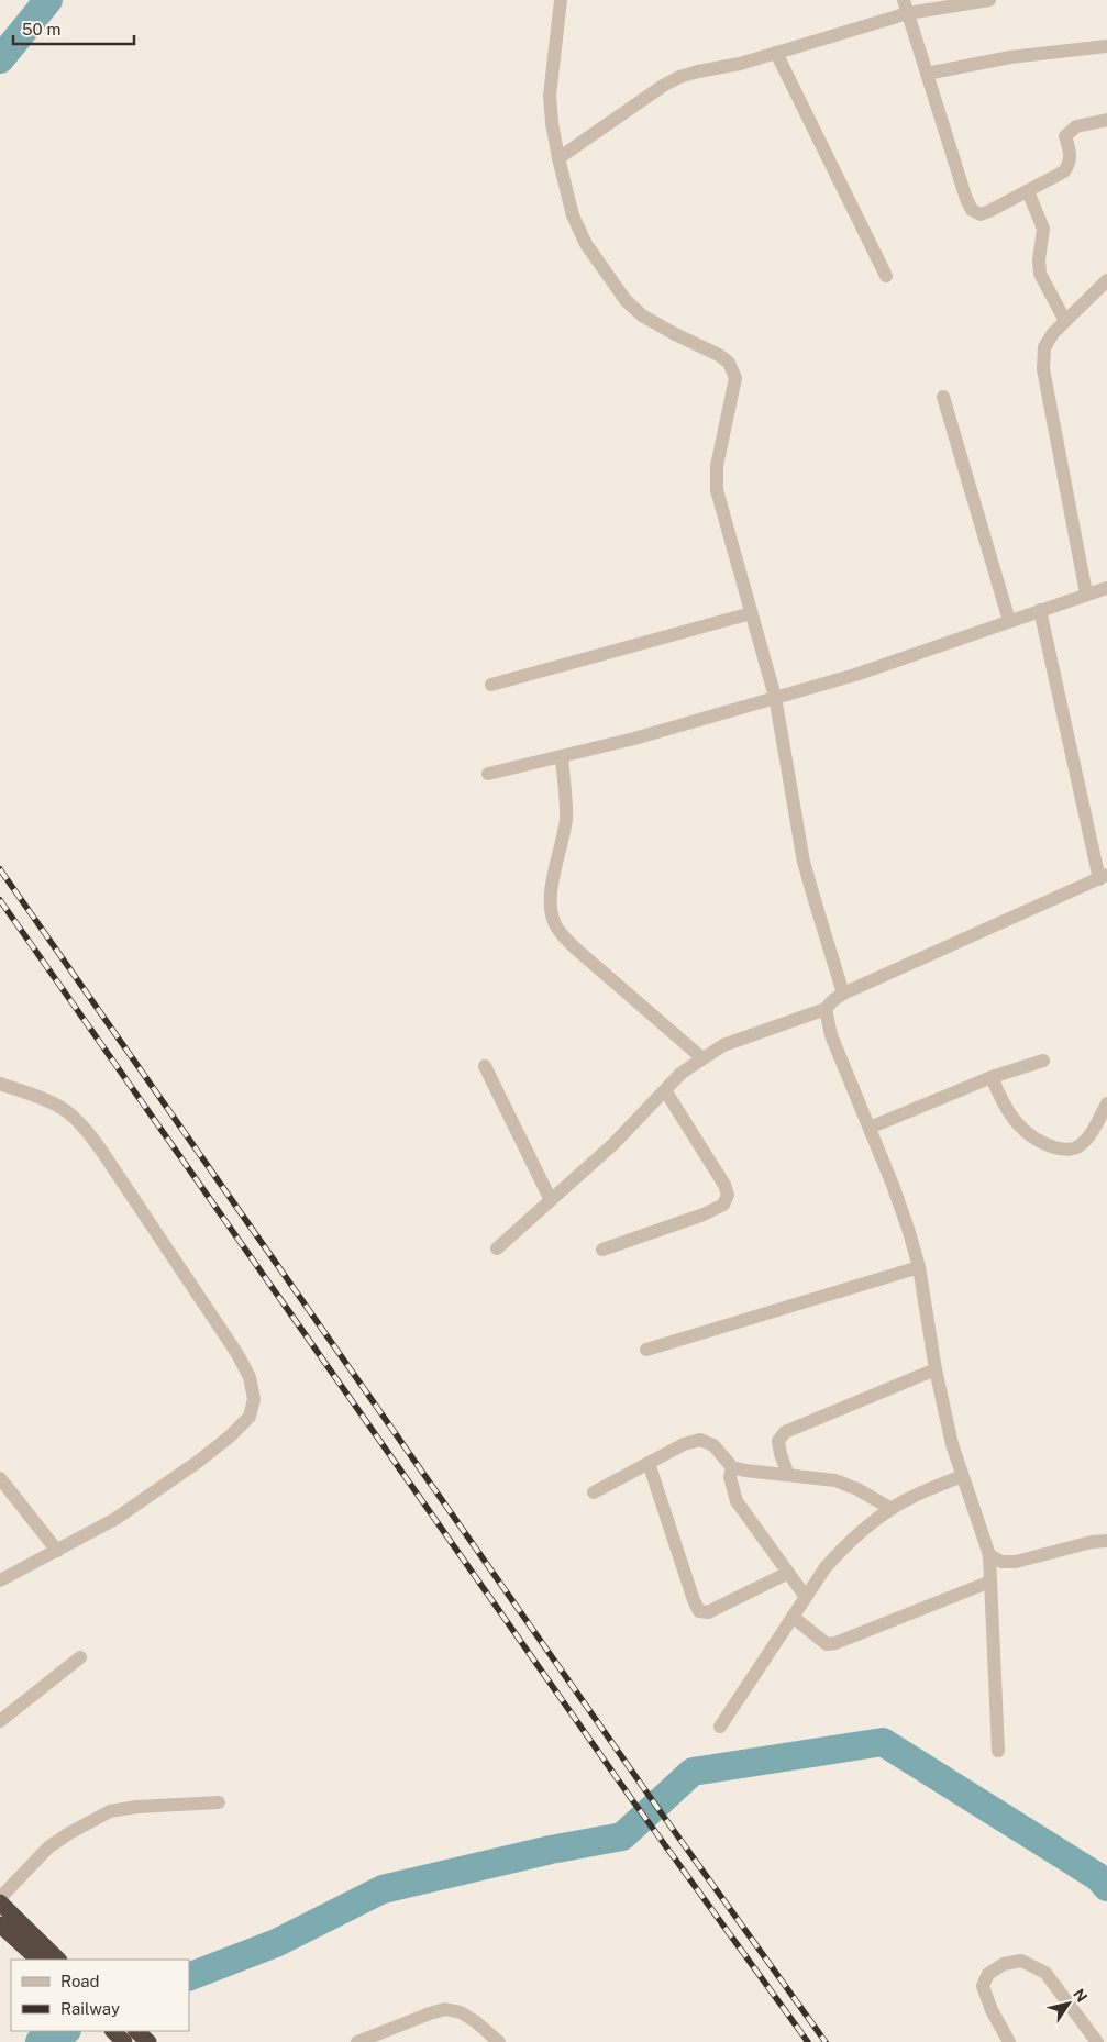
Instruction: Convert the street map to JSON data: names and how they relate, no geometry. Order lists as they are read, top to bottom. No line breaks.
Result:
{"legend":["Road","Railway"],"scale_bar":"50 m","north":"top right"}
